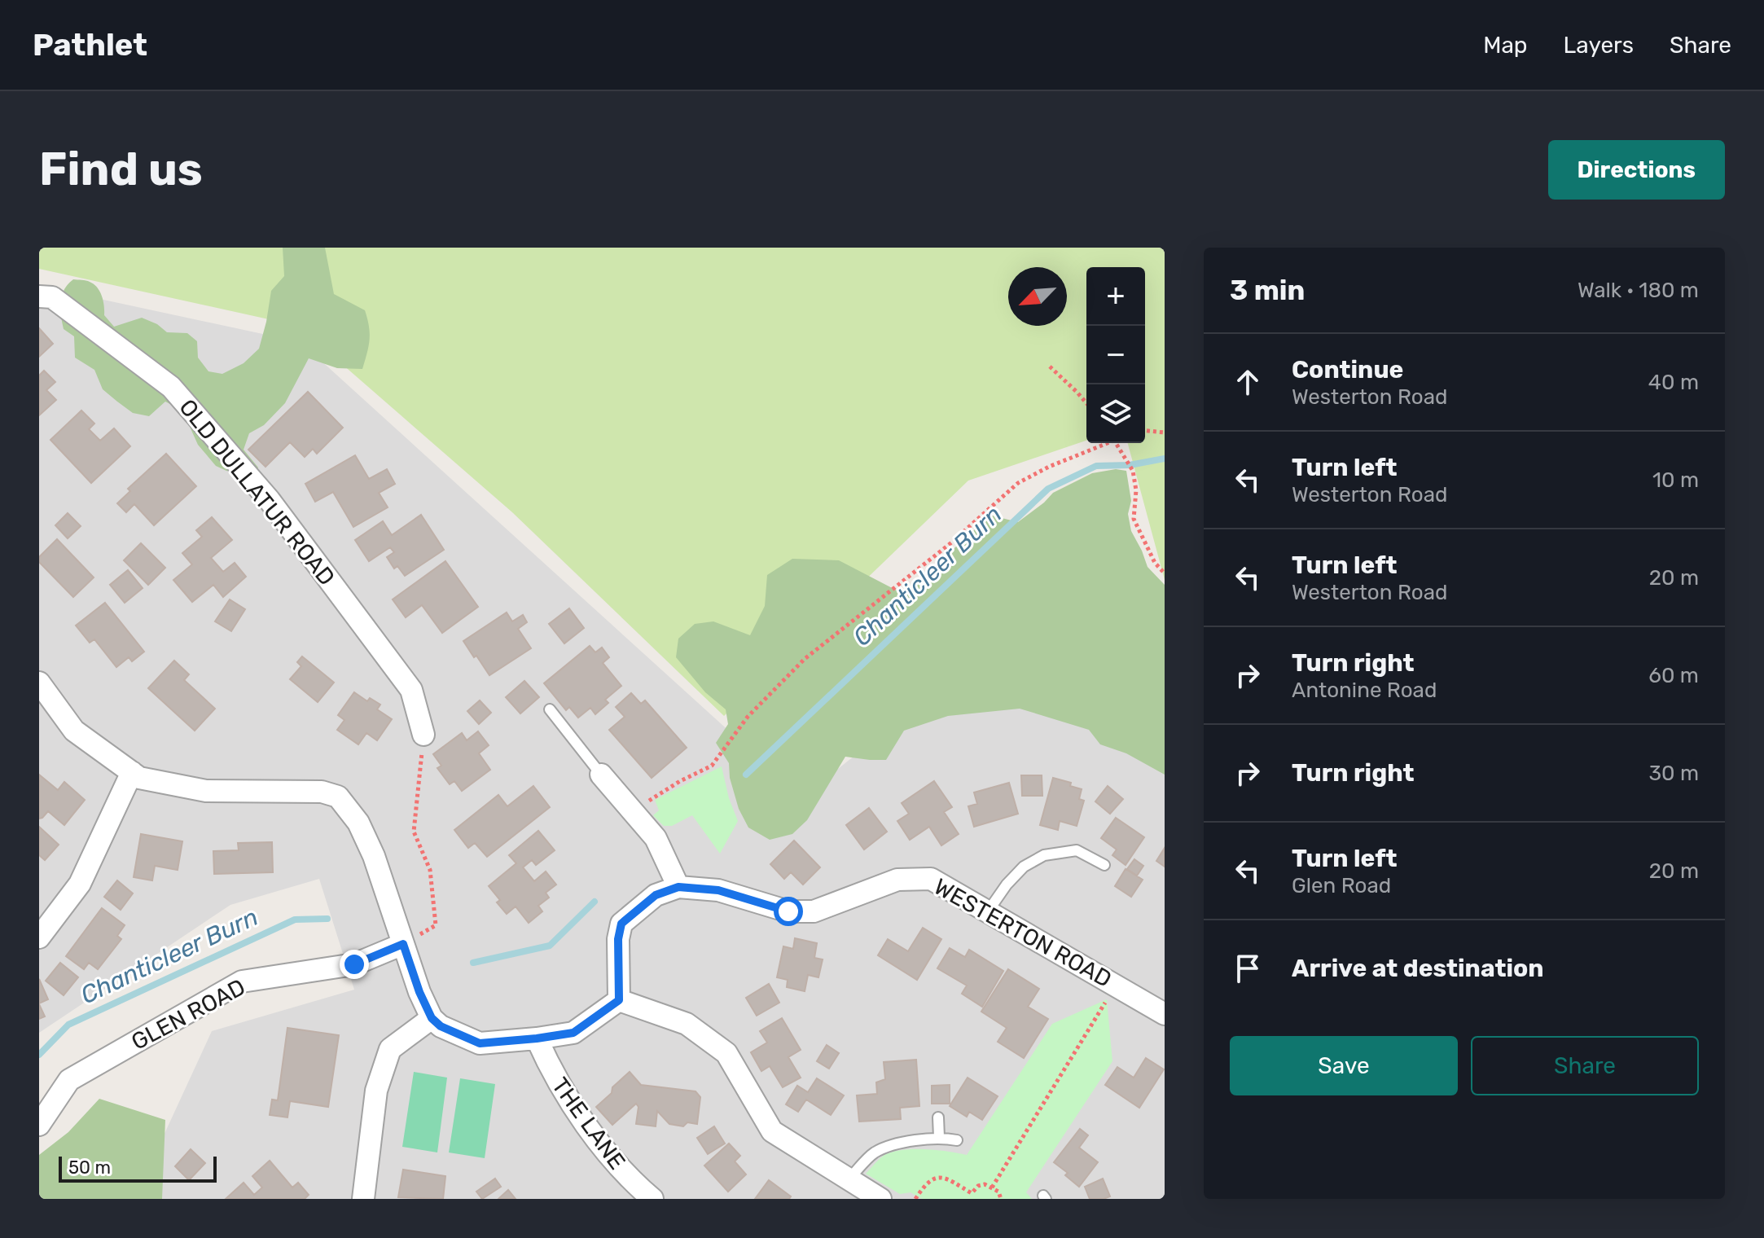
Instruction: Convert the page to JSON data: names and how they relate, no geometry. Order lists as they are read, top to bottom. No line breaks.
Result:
{"streets":{"street":["OLD DULLATUR ROAD","WESTERTON ROAD","GLEN ROAD","THE LANE"]},"water":["Chanticleer Burn"],"scale_bar":"50 m","north":"bottom left","page":{"header":"Pathlet","nav":["Map","Layers","Share"],"buttons":["Directions",["Save","Share"]],"title":"Find us","heading":["3 min","Walk · 180 m"],"map_buttons":["+","−"],"list":[["Continue","Westerton Road","40 m"],["Turn left","Westerton Road","10 m"],["Turn left","Westerton Road","20 m"],["Turn right","Antonine Road","60 m"],["Turn right","30 m"],["Turn left","Glen Road","20 m"],"Arrive at destination"],"scale":"50 m"}}
